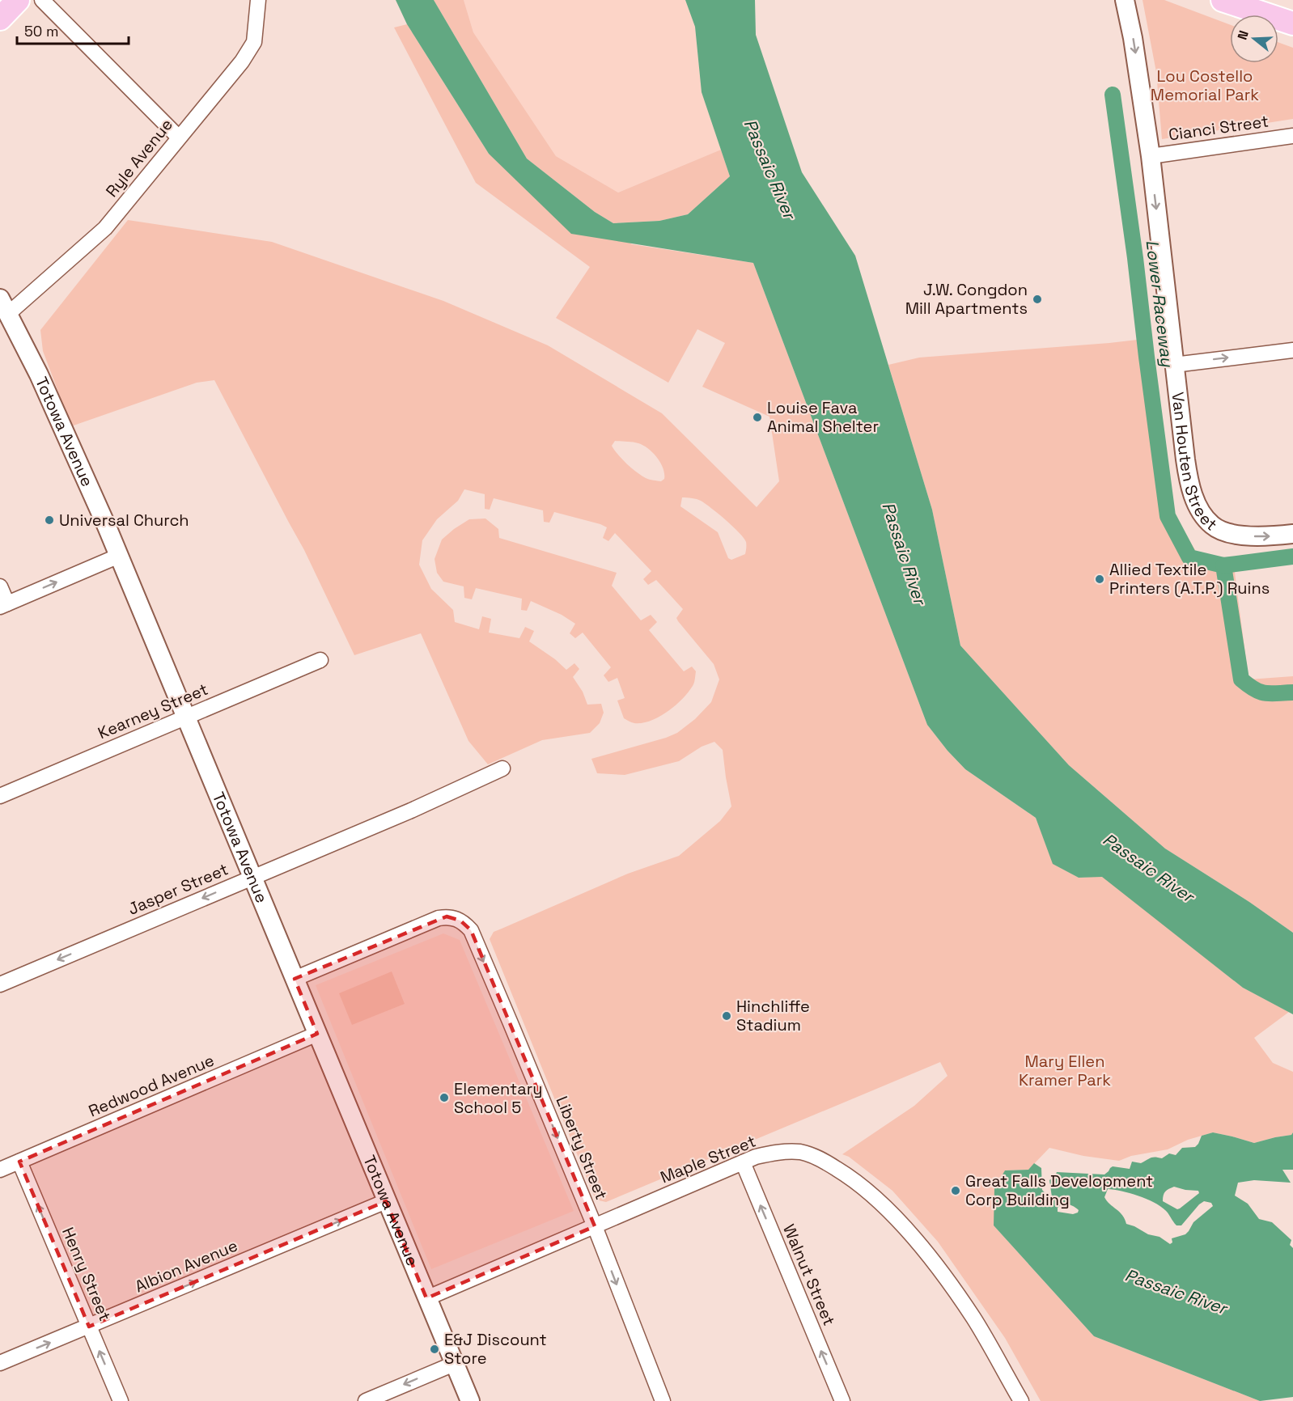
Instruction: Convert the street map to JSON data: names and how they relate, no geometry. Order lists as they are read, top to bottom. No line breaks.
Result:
{"streets":{"street":["Cianci Street","Ryle Avenue","Totowa Avenue","Van Houten Street","Kearney Street","Jasper Street","Redwood Avenue","Liberty Street","Maple Street","Albion Avenue","Henry Street","Walnut Street"]},"crossings":[["Cianci Street","Van Houten Street"],["Ryle Avenue","Totowa Avenue"],["Totowa Avenue","Kearney Street"],["Totowa Avenue","Jasper Street"],["Totowa Avenue","Redwood Avenue"],["Totowa Avenue","Liberty Street"],["Totowa Avenue","Maple Street"],["Totowa Avenue","Albion Avenue"],["Redwood Avenue","Henry Street"],["Liberty Street","Maple Street"],["Maple Street","Walnut Street"],["Albion Avenue","Henry Street"]],"one_way":["Van Houten Street","Jasper Street","Albion Avenue","Henry Street","Walnut Street"],"water":["Passaic River","Lower Raceway"],"parks":["Lou Costello Memorial Park","Mary Ellen Kramer Park"],"places":["J.W. Congdon Mill Apartments","Louise Fava Animal Shelter","Universal Church","Allied Textile Printers (A.T.P.) Ruins","Hinchliffe Stadium","Elementary School 5","Great Falls Development Corp Building","E&J Discount Store"],"scale_bar":"50 m","north":"left"}
